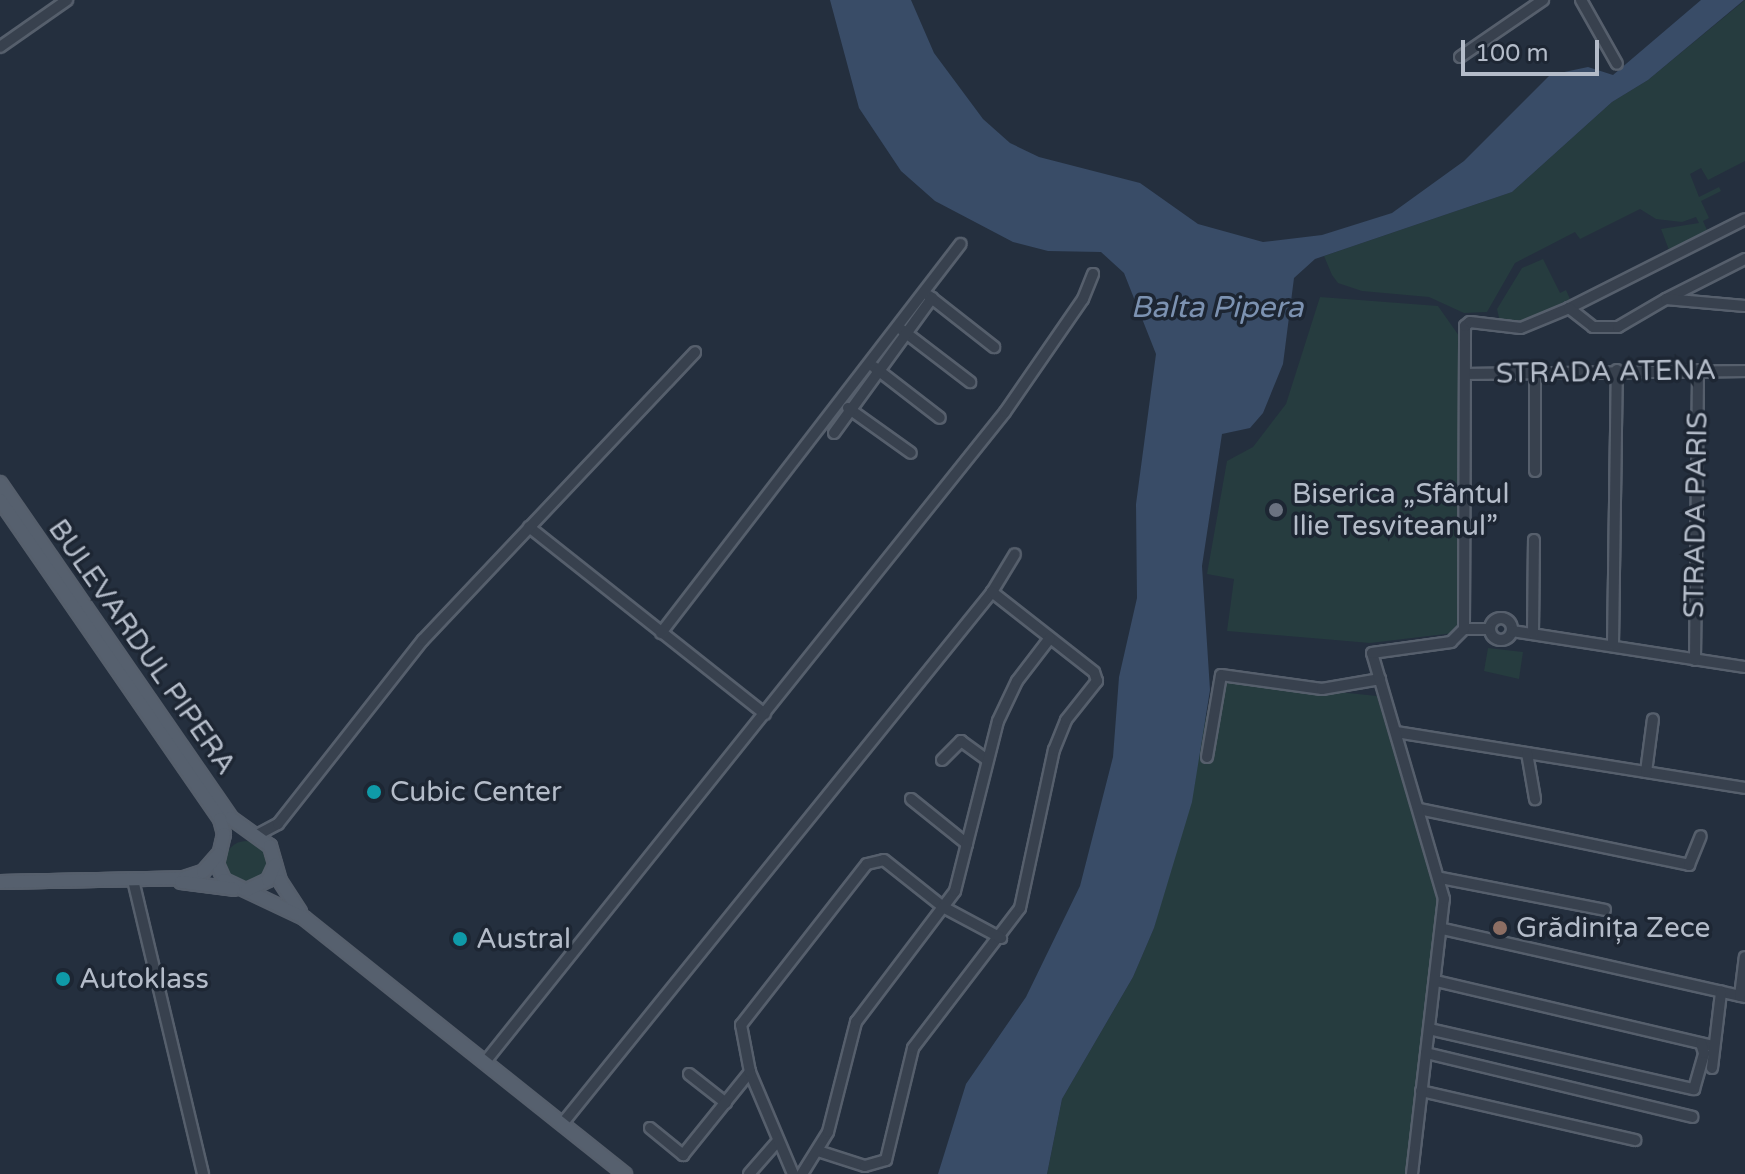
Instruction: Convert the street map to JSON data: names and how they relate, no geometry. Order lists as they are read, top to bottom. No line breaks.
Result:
{"streets":{"main road":["BULEVARDUL PIPERA"],"street":["STRADA ATENA","STRADA PARIS"]},"crossings":[["STRADA ATENA","STRADA PARIS"]],"water":["Balta Pipera"],"places":["Biserica „Sfântul Ilie Tesviteanul”","Cubic Center","Grădinița Zece","Austral","Autoklass"],"scale_bar":"100 m"}
